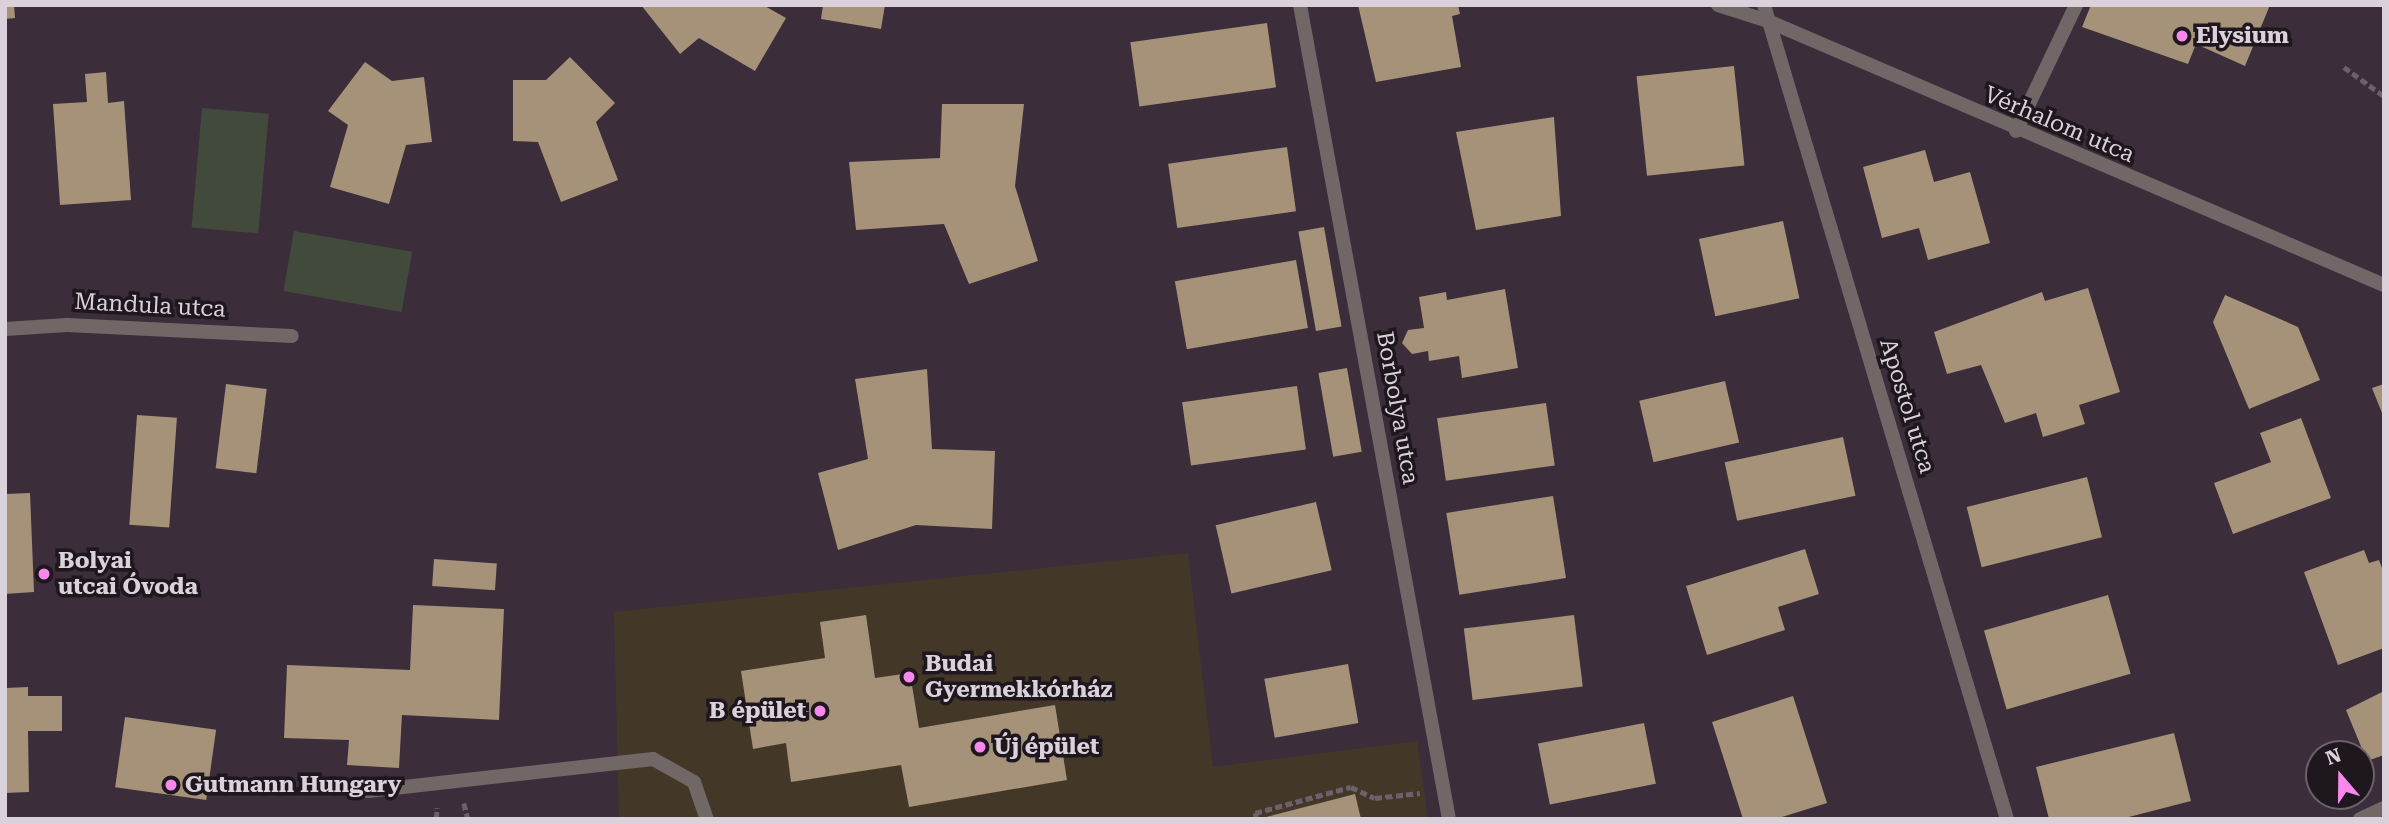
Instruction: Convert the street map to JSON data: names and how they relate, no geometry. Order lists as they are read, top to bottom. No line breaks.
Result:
{"streets":{"street":["Vérhalom utca","Mandula utca","Apostol utca","Borbolya utca"]},"crossings":[["Vérhalom utca","Apostol utca"]],"places":["Elysium","Bolyai utcai Óvoda","Budai Gyermekkórház","B épület","Új épület","Gutmann Hungary"],"north":"top"}
